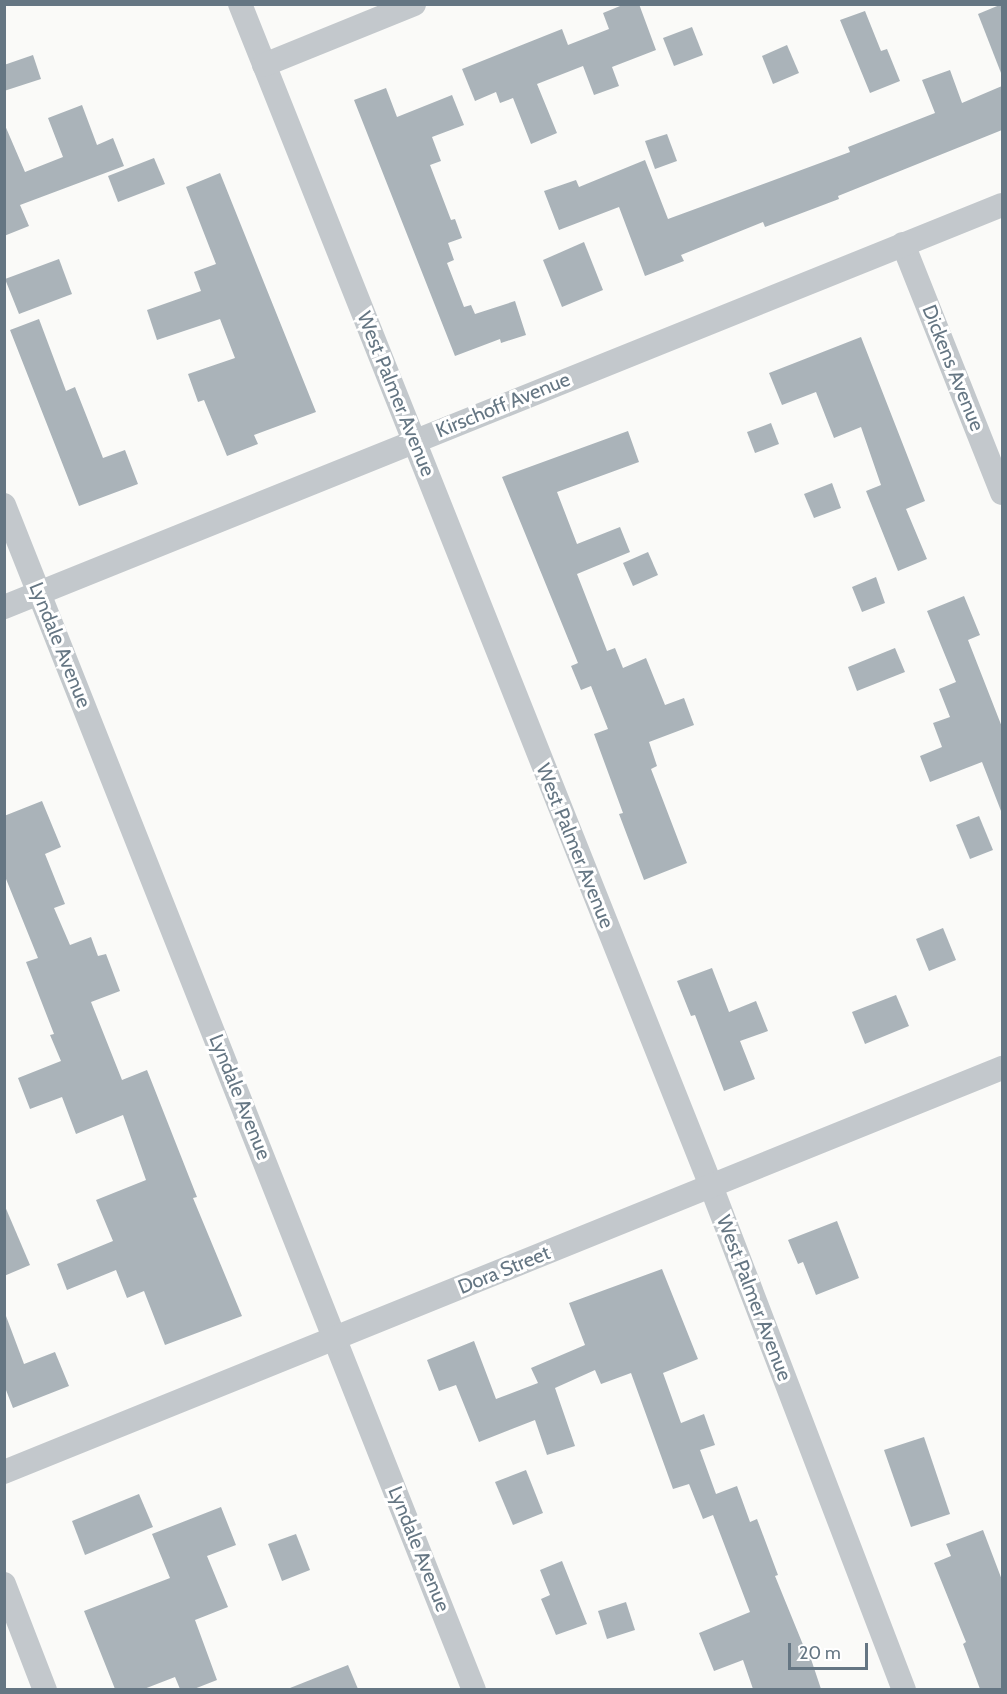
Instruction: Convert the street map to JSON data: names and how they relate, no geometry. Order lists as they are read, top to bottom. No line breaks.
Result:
{"streets":{"street":["Dickens Avenue","West Palmer Avenue","Kirschoff Avenue","Lyndale Avenue","Dora Street"]},"crossings":[["Dickens Avenue","Kirschoff Avenue"],["West Palmer Avenue","Kirschoff Avenue"],["West Palmer Avenue","Dora Street"],["Kirschoff Avenue","Lyndale Avenue"],["Lyndale Avenue","Dora Street"]],"scale_bar":"20 m"}
